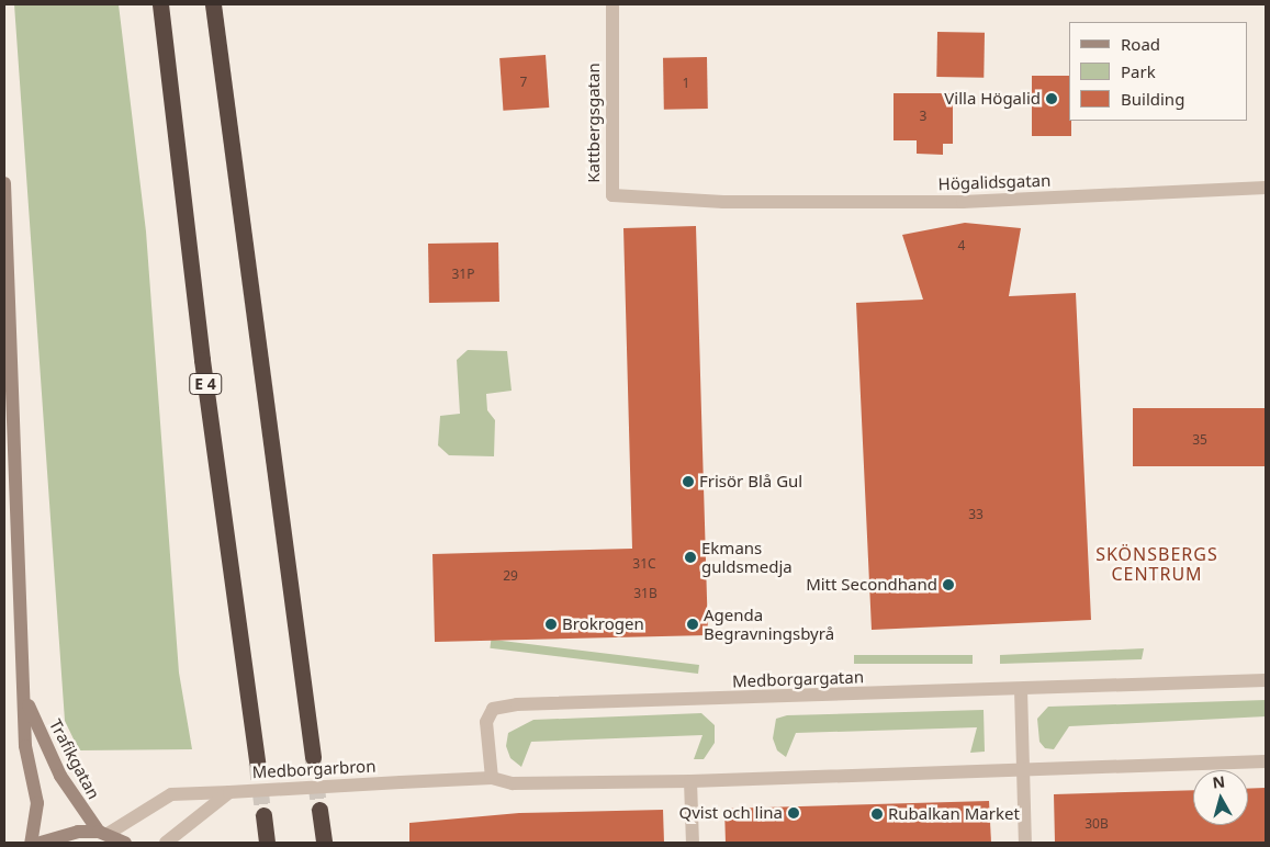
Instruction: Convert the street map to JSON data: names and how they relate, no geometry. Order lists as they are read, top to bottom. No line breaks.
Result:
{"streets":{"highway":["E 4"],"main road":["Trafikgatan"],"street":["Kattbergsgatan","Högalidsgatan","Medborgargatan","Medborgarbron"]},"crossings":[["Kattbergsgatan","Högalidsgatan"],["Medborgargatan","Medborgarbron"]],"districts":["SKÖNSBERGS CENTRUM"],"places":["Villa Högalid","Frisör Blå Gul","Ekmans guldsmedja","Mitt Secondhand","Brokrogen","Agenda Begravningsbyrå","Qvist och lina","Rubalkan Market"],"house_numbers":["7","1","3","4","31P","35","33","31C","29","31B","30B"],"legend":["Road","Park","Building"],"north":"top"}
